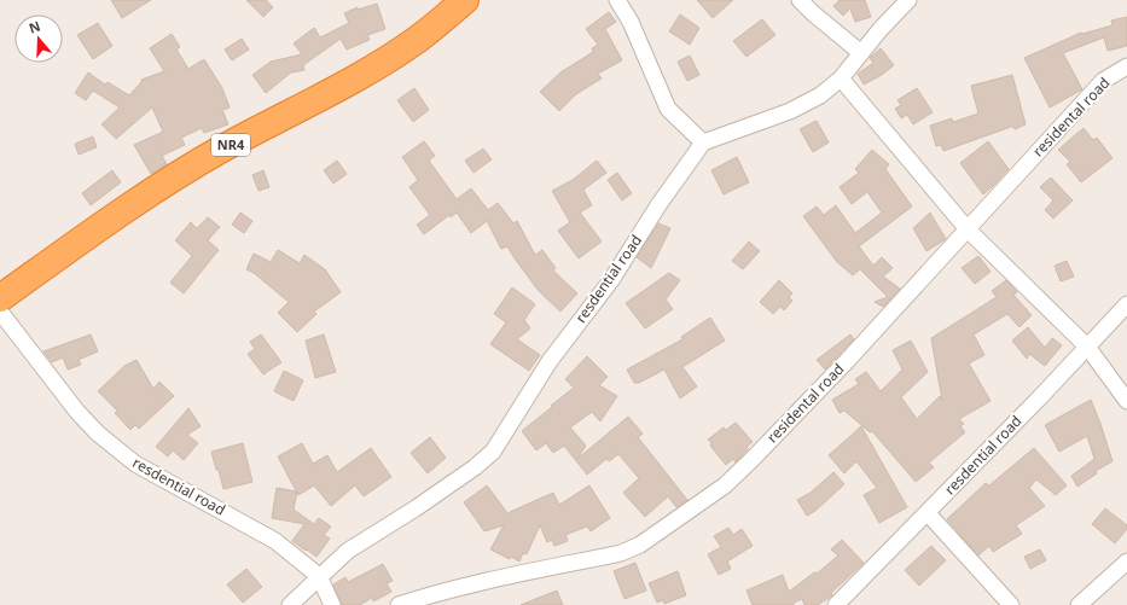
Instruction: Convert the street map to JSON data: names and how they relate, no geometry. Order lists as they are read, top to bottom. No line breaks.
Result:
{"streets":{"highway":["NR4"],"street":["residental road","resdential road"]},"north":"top"}
